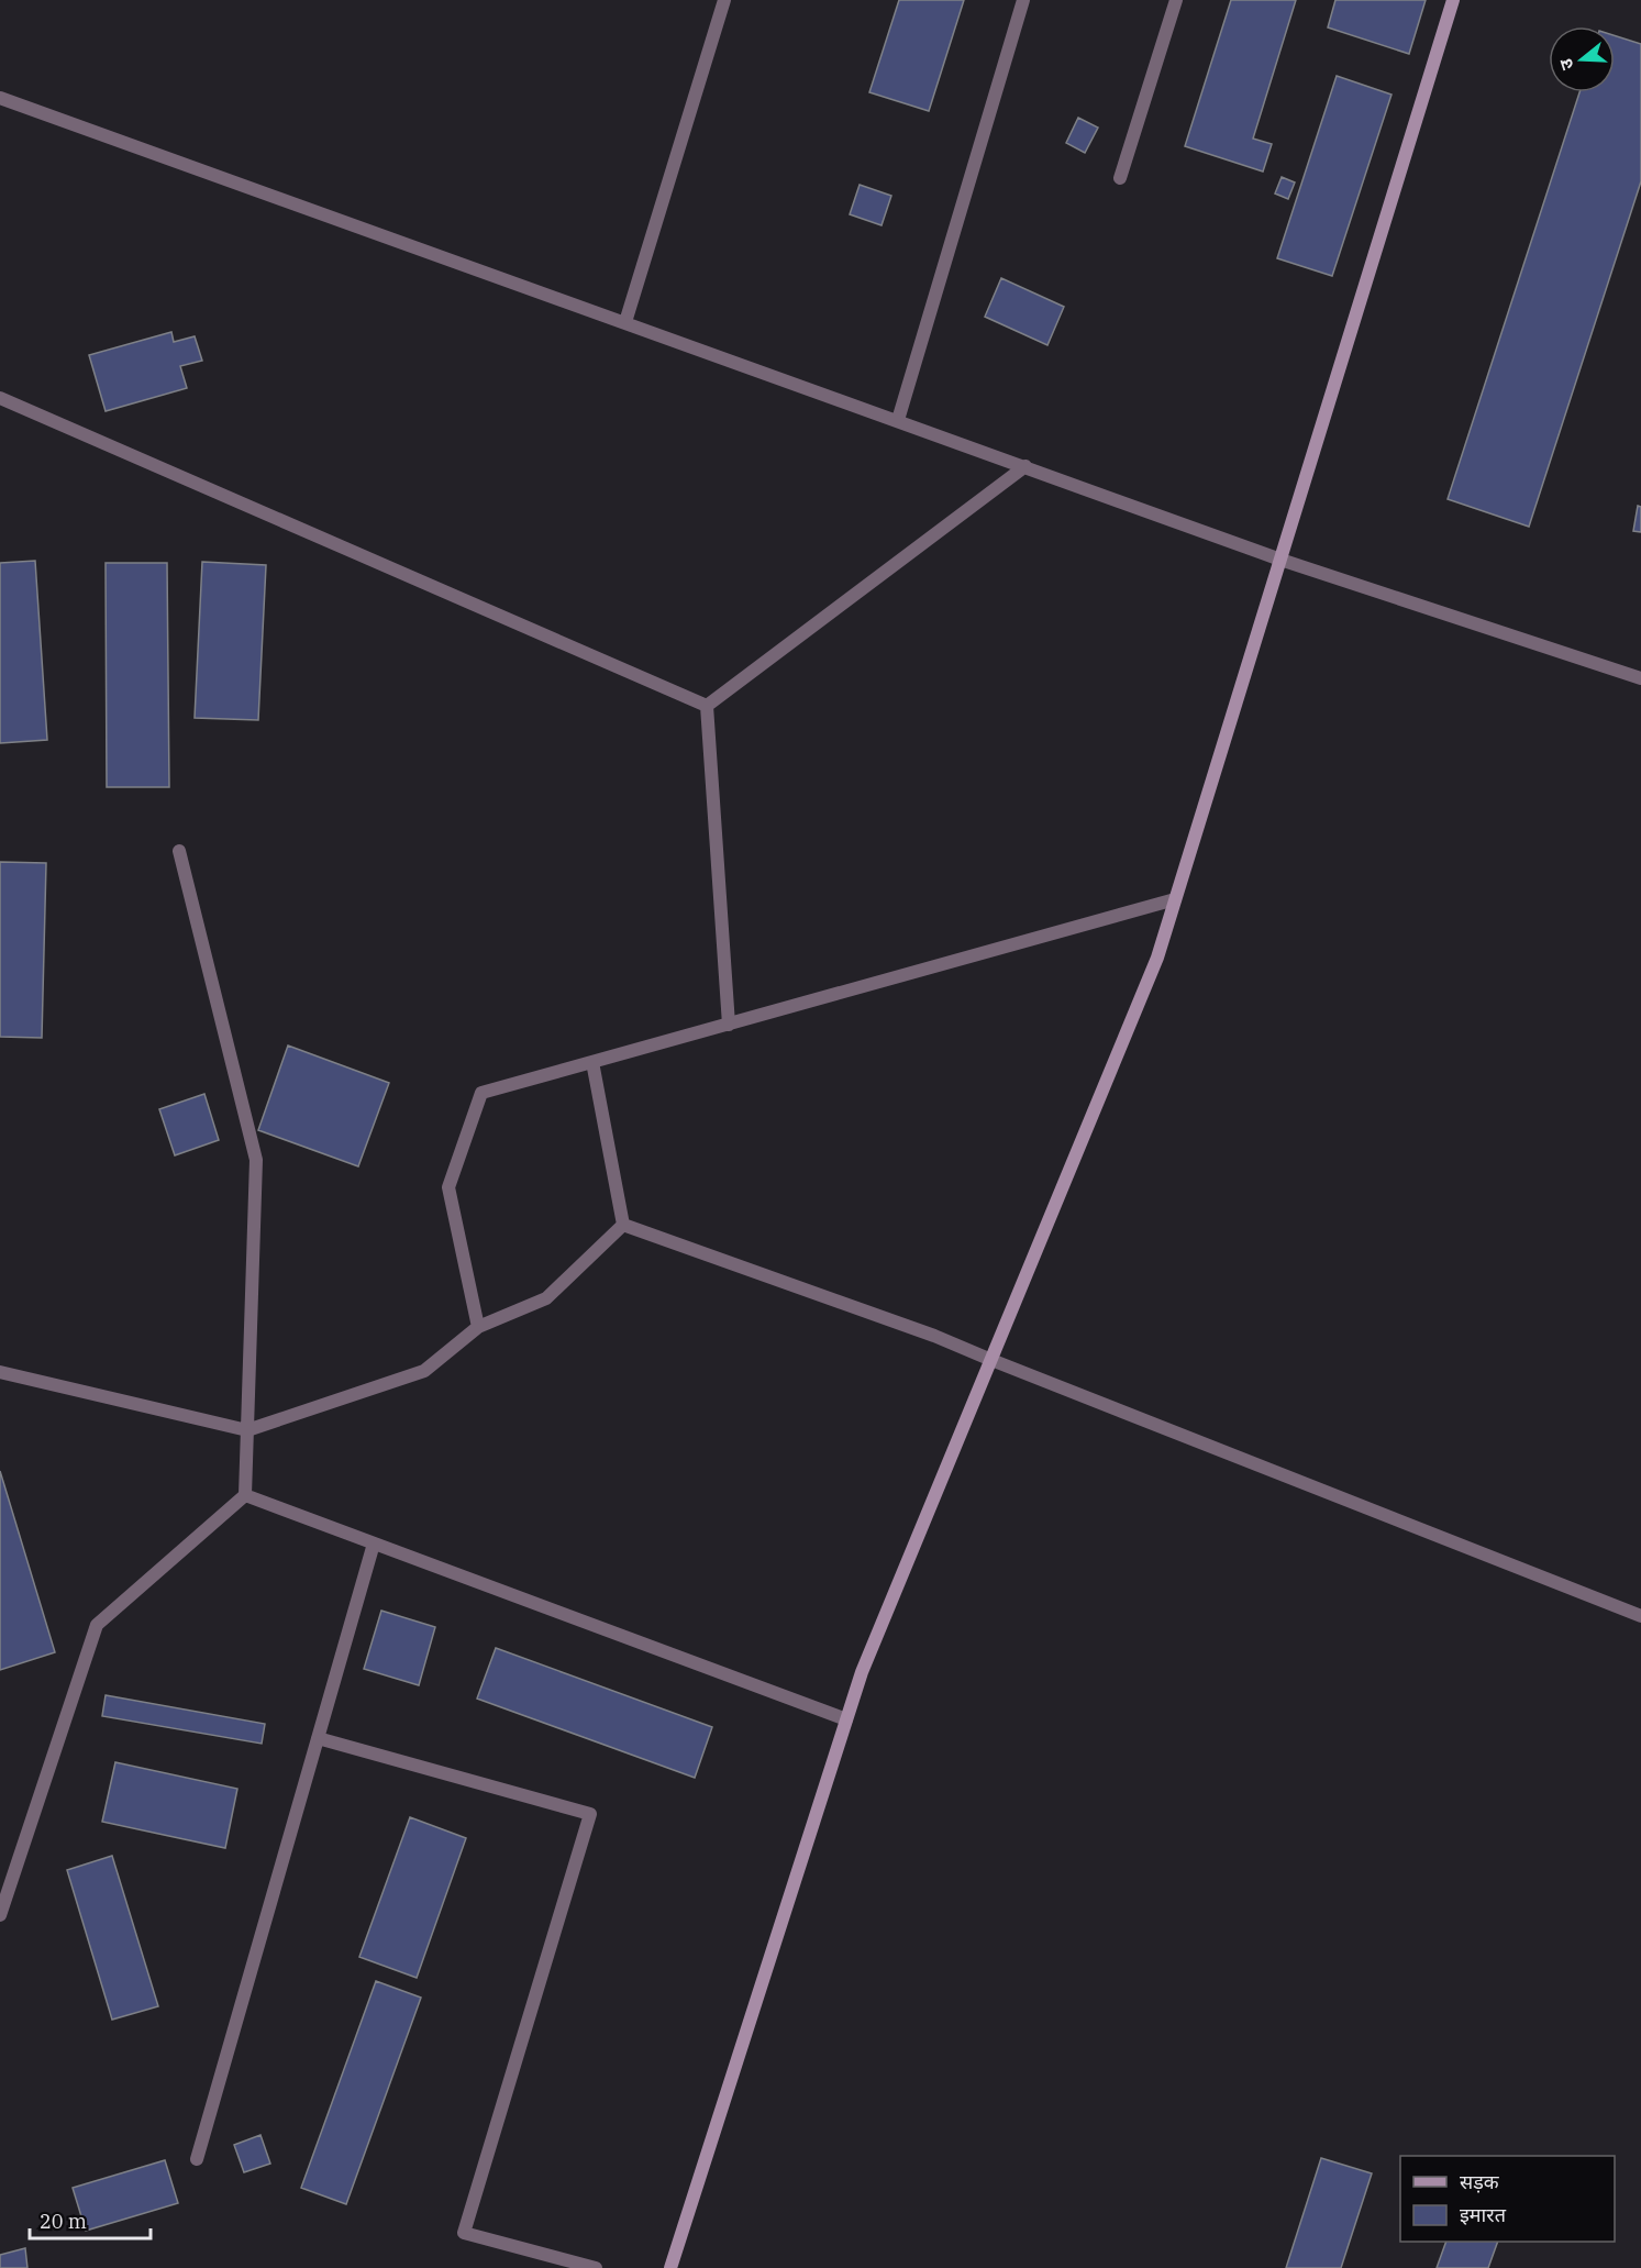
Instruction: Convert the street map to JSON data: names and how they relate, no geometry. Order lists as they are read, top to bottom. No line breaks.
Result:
{"legend":["सड़क","इमारत"],"scale_bar":"20 m","north":"left"}
